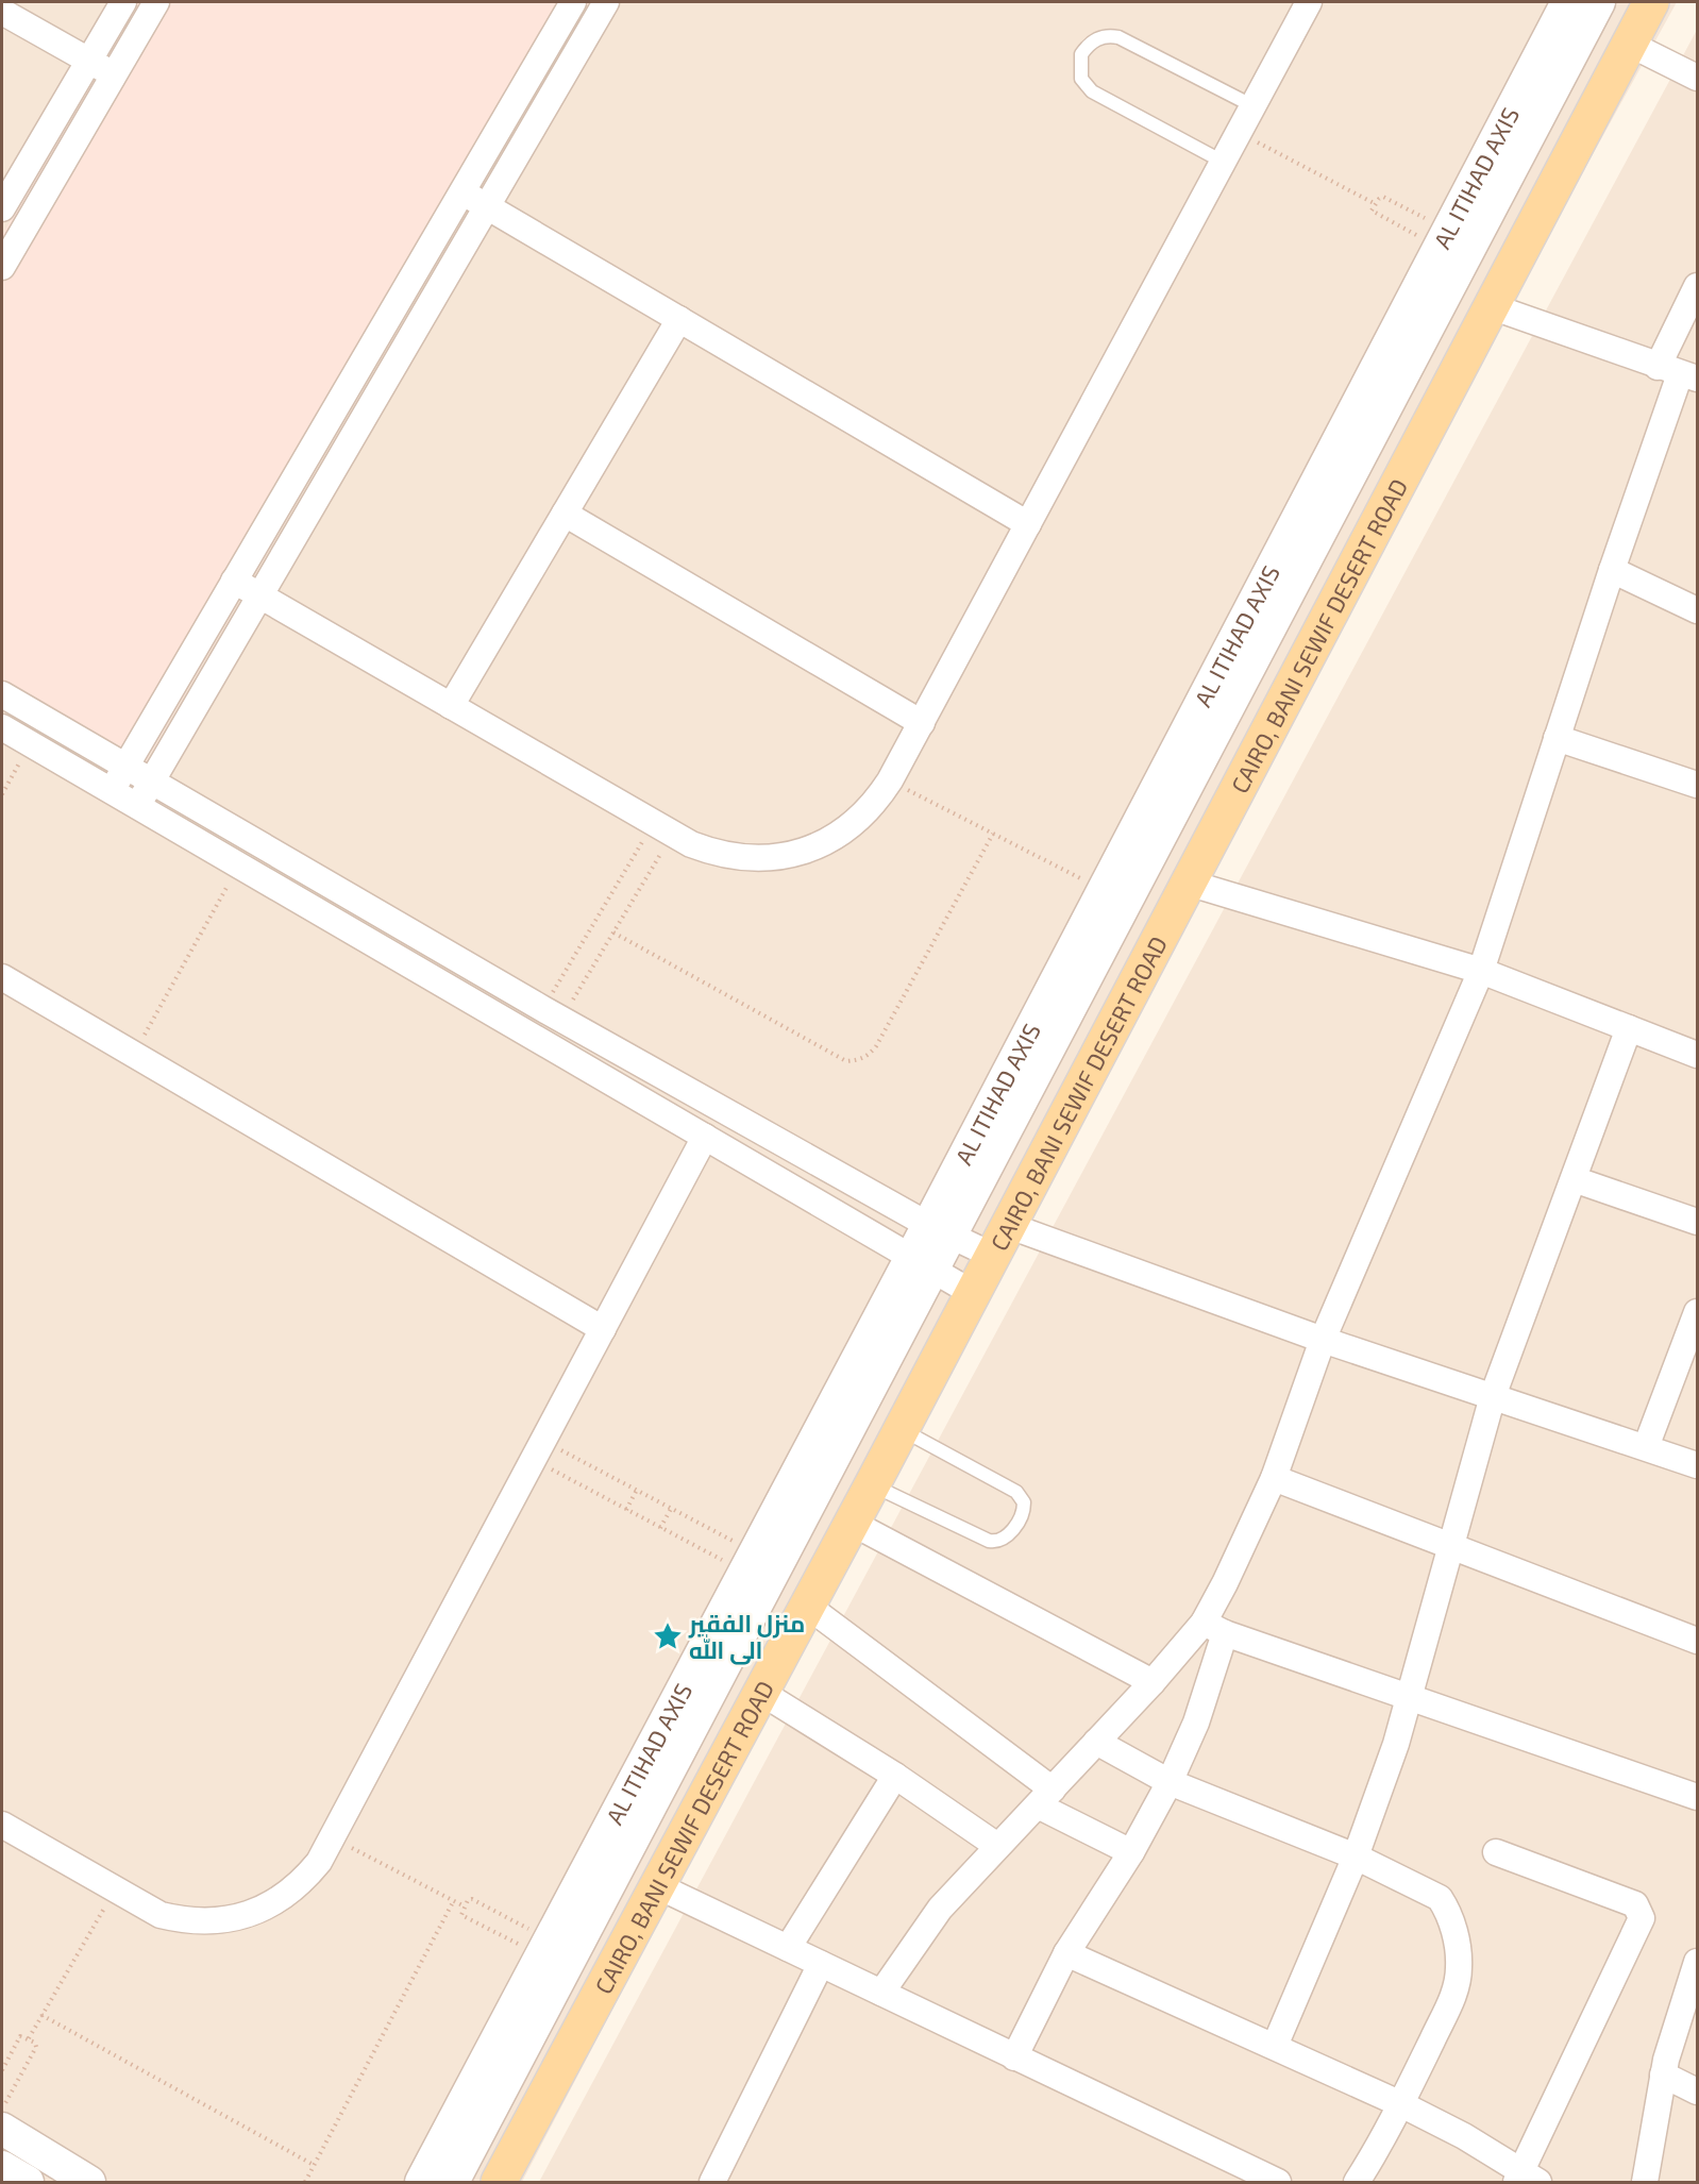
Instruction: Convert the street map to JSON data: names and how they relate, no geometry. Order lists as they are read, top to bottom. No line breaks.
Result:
{"streets":{"main road":["CAIRO, BANI SEWIF DESERT ROAD"],"street":["AL ITIHAD AXIS"]},"places":{"place":["منزل الفقير الى الله"]}}
